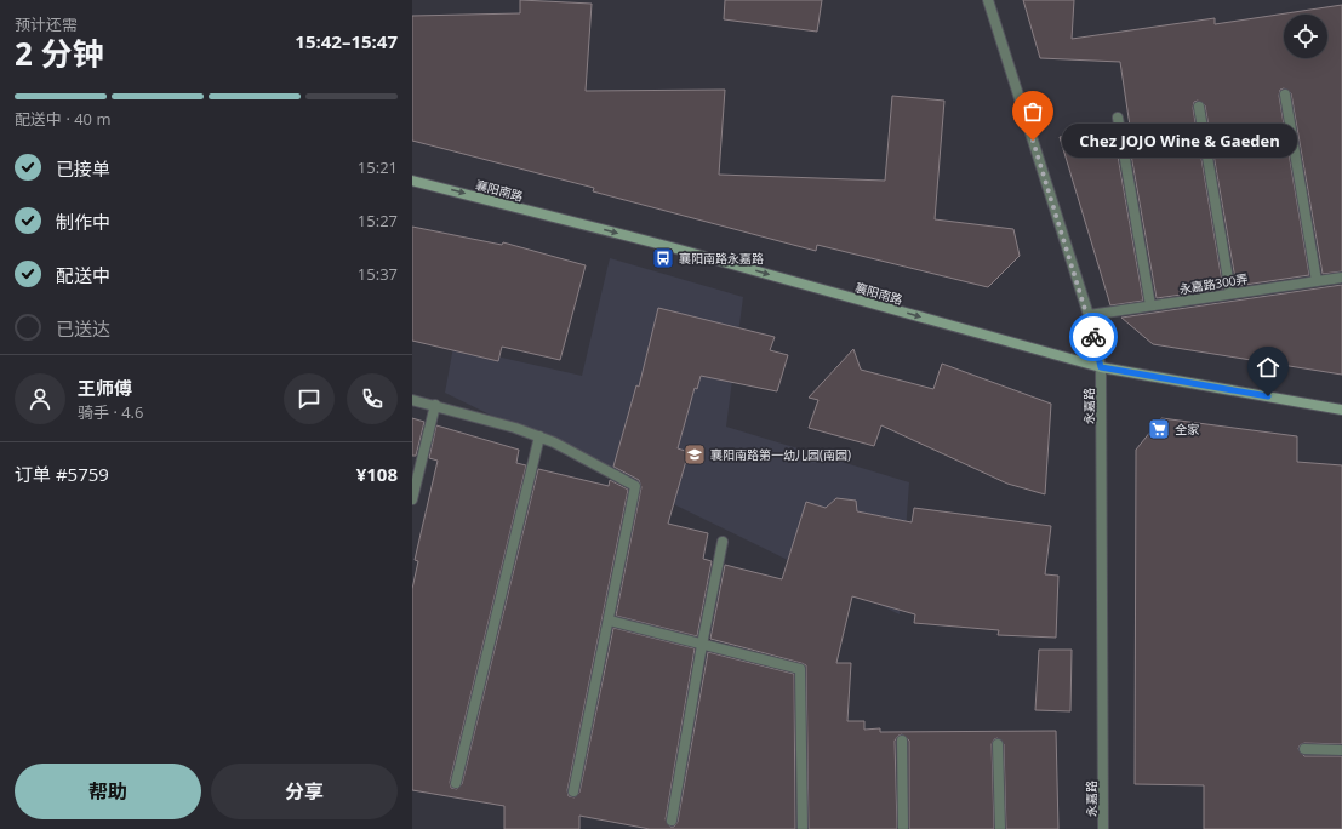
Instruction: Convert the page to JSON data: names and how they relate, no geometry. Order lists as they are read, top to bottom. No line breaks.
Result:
{"streets":{"street":["襄阳南路","永嘉路300弄","永嘉路"]},"crossings":[["襄阳南路","永嘉路"],["永嘉路300弄","永嘉路"]],"one_way":["襄阳南路"],"places":{"other":["Chez JOJO Wine & Gaeden"],"bus stop":["襄阳南路永嘉路"],"supermarket":["全家"],"school or university":["襄阳南路第一幼儿园(南园)"]},"page":{"heading":["2 分钟","预计还需","15:42–15:47"],"panel":["王师傅","骑手 · 4.6","订单 #5759","¥108"],"bar":"配送中 · 40 m","bubble":"Chez JOJO Wine & Gaeden","list":[["已接单","15:21"],["制作中","15:27"],["配送中","15:37"],"已送达"],"buttons":["帮助","分享"]}}
